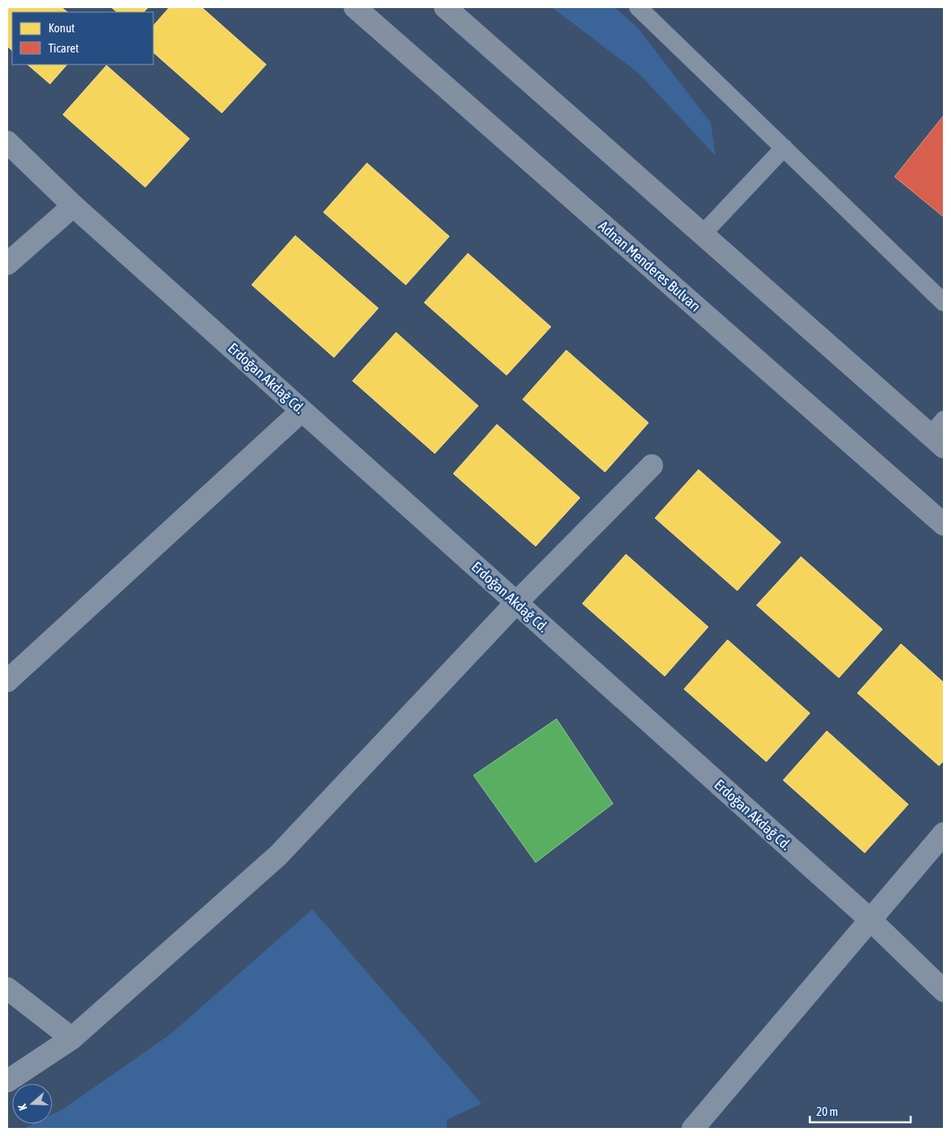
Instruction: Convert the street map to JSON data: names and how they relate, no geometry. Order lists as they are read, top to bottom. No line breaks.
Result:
{"streets":{"highway":["Adnan Menderes Bulvarı"],"street":["Erdoğan Akdağ Cd."]},"legend":["Konut","Ticaret"],"scale_bar":"20 m","north":"left"}
